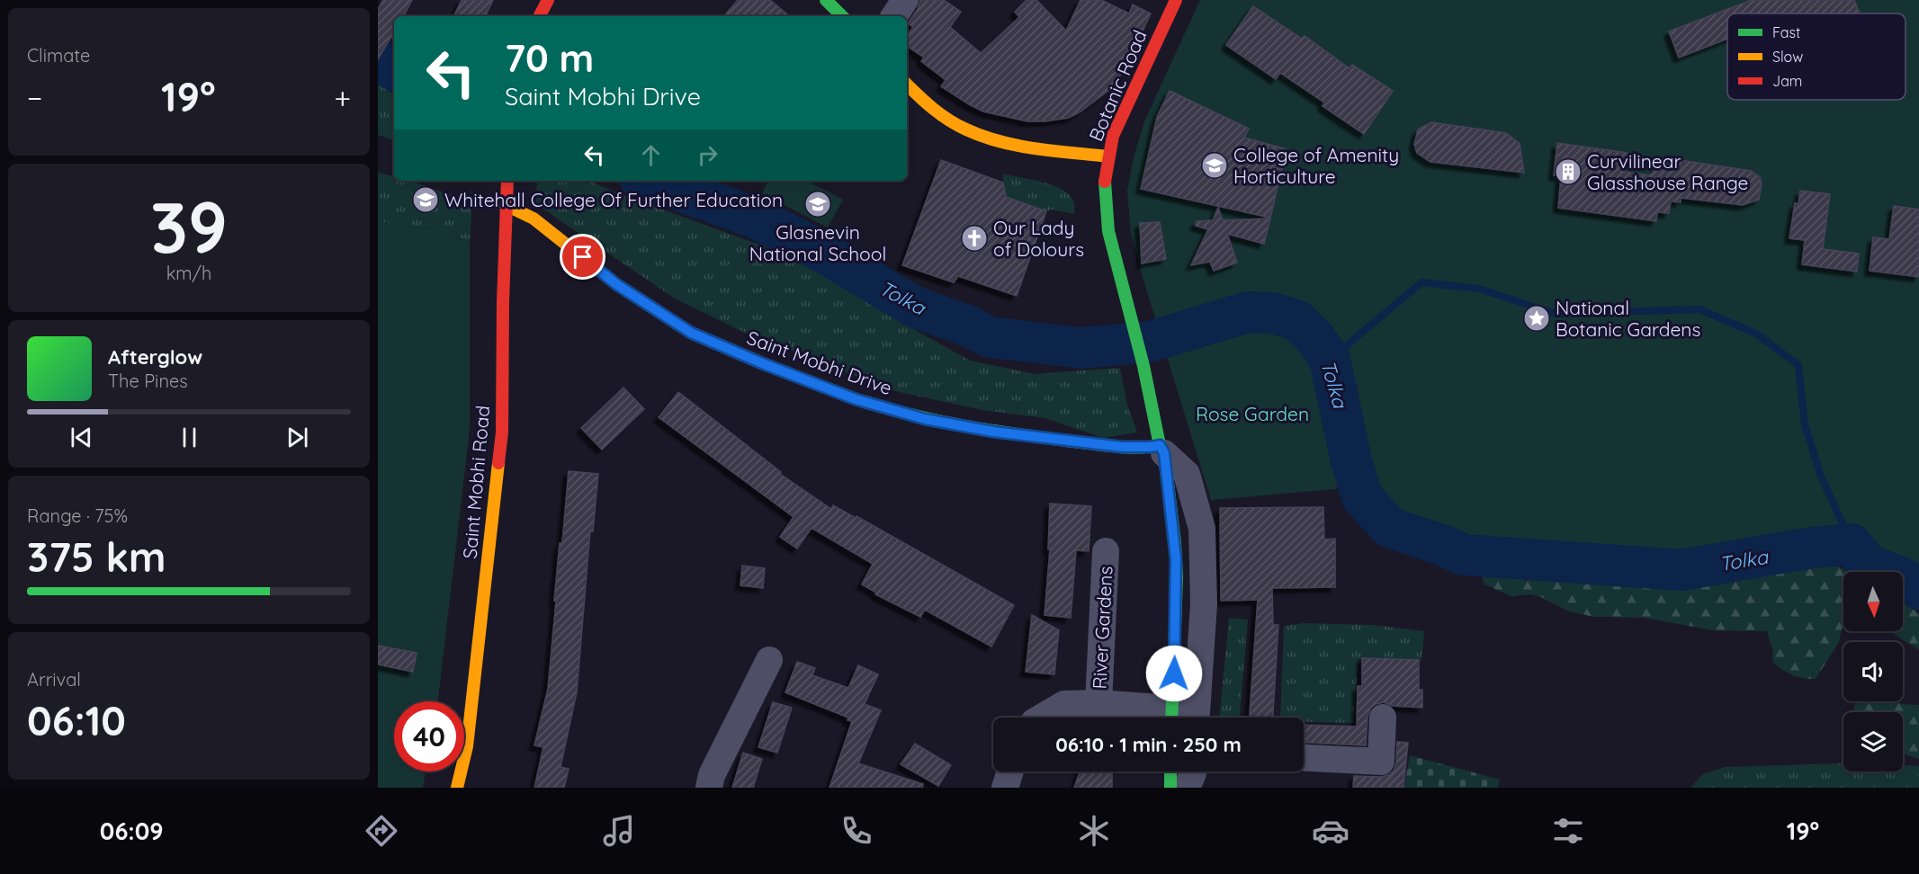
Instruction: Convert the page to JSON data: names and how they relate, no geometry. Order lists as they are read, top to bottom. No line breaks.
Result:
{"streets":{"street":["Botanic Road","Saint Mobhi Drive","Saint Mobhi Road","River Gardens"]},"crossings":[["Botanic Road","Saint Mobhi Drive"],["Botanic Road","River Gardens"],["Saint Mobhi Drive","Saint Mobhi Road"]],"water":["Tolka"],"parks":["Rose Garden"],"places":{"school or university":["College of Amenity Horticulture","Whitehall College Of Further Education","Glasnevin National School"],"building":["Curvilinear Glasshouse Range"],"church":["Our Lady of Dolours"],"place":["National Botanic Gardens"]},"legend":["Fast","Slow","Jam"],"north":"bottom","page":{"tile":["Climate",["39","km/h"],["Range · 75%","375 km"],["Arrival","06:10"]],"turn":["70 m","Saint Mobhi Drive"],"heat":["−","19°","+"],"song":["Afterglow","The Pines"],"limit":"40","trip":"06:10 · 1 min · 250 m","tabs":["06:09","19°"]}}
